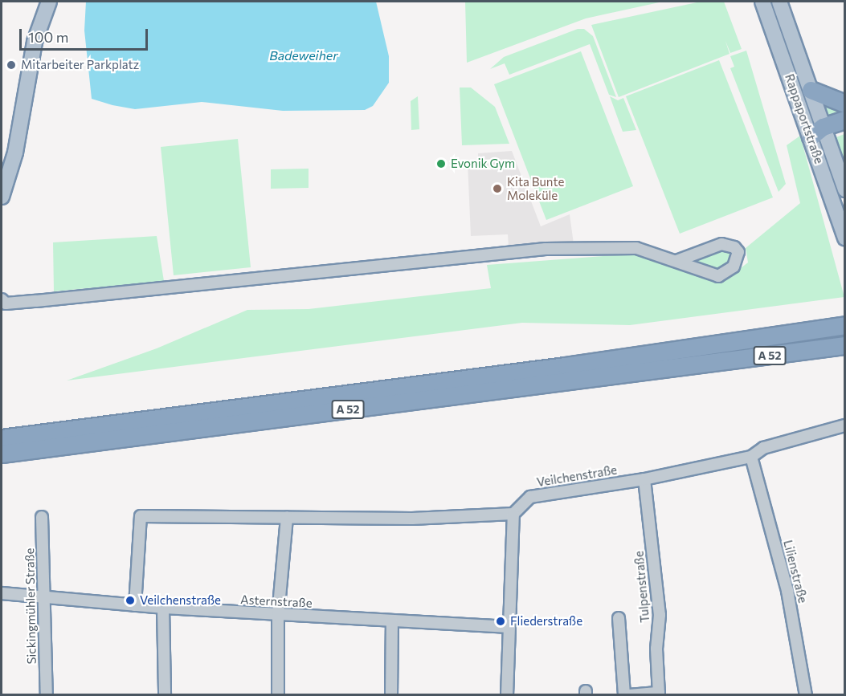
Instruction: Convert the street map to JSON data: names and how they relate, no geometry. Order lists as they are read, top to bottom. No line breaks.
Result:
{"streets":{"highway":["A 52"],"main road":["Rappaportstraße"],"street":["Veilchenstraße","Lilienstraße","Tulpenstraße","Asternstraße","Sickingmühler Straße"]},"crossings":[["Veilchenstraße","Lilienstraße"],["Veilchenstraße","Tulpenstraße"],["Asternstraße","Sickingmühler Straße"]],"water":["Badeweiher"],"places":["Mitarbeiter Parkplatz","Evonik Gym","Kita Bunte Moleküle","Veilchenstraße","Fliederstraße"],"scale_bar":"100 m"}
